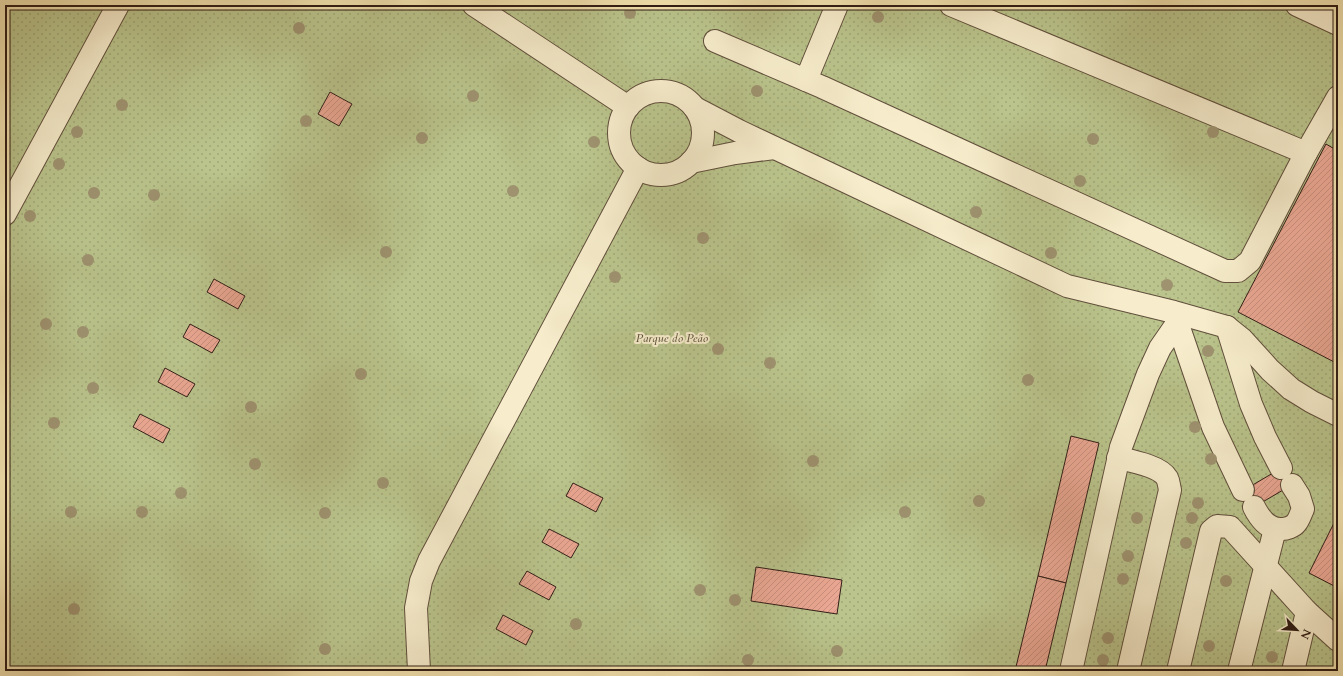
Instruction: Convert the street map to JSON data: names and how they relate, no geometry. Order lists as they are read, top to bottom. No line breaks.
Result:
{"parks":["Parque do Peão"],"north":"bottom right"}
